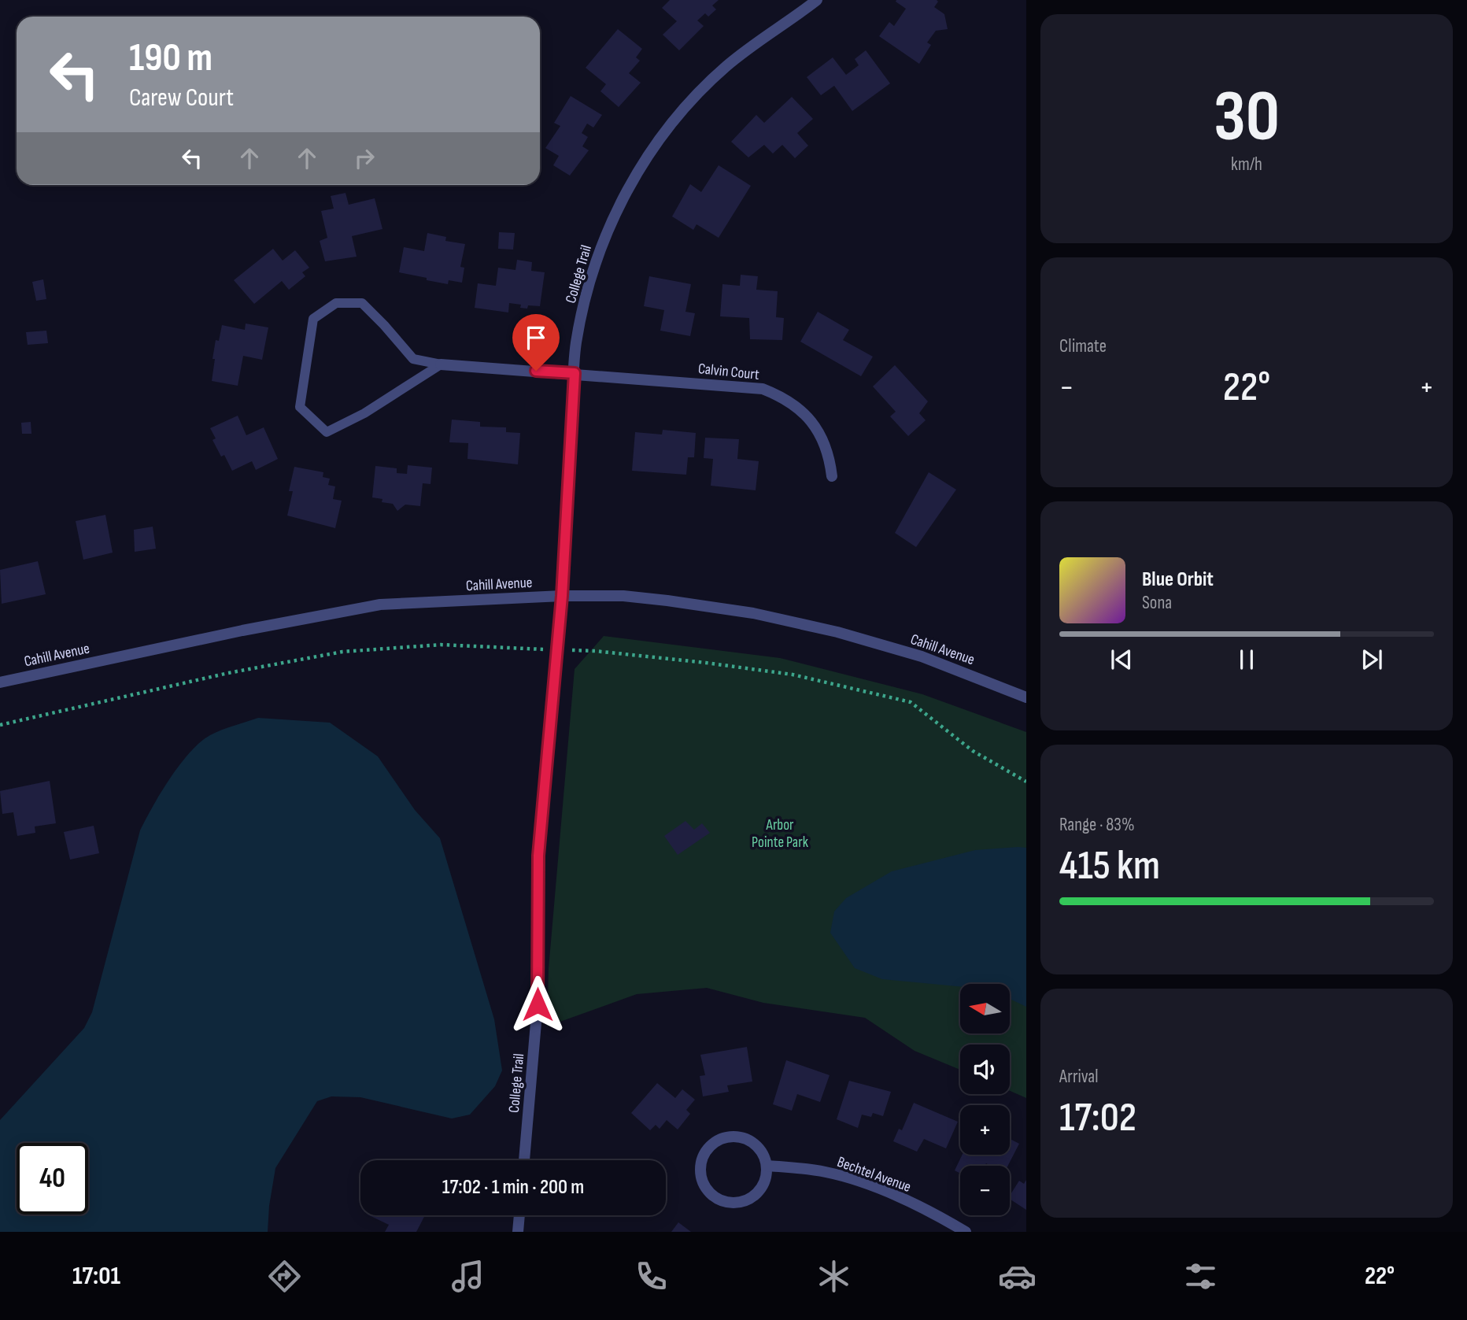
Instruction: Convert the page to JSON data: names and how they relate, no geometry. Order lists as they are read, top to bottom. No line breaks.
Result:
{"streets":{"street":["College Trail","Calvin Court","Cahill Avenue","Bechtel Avenue"]},"crossings":[["College Trail","Calvin Court"],["College Trail","Cahill Avenue"]],"parks":["Arbor Pointe Park"],"north":"left","page":{"tile":[["30","km/h"],"Climate",["Range · 83%","415 km"],["Arrival","17:02"]],"turn":["190 m","Carew Court"],"heat":["−","22°","+"],"song":["Blue Orbit","Sona"],"map_buttons":["+","−"],"limit":"40","trip":"17:02 · 1 min · 200 m","tabs":["17:01","22°"]}}
